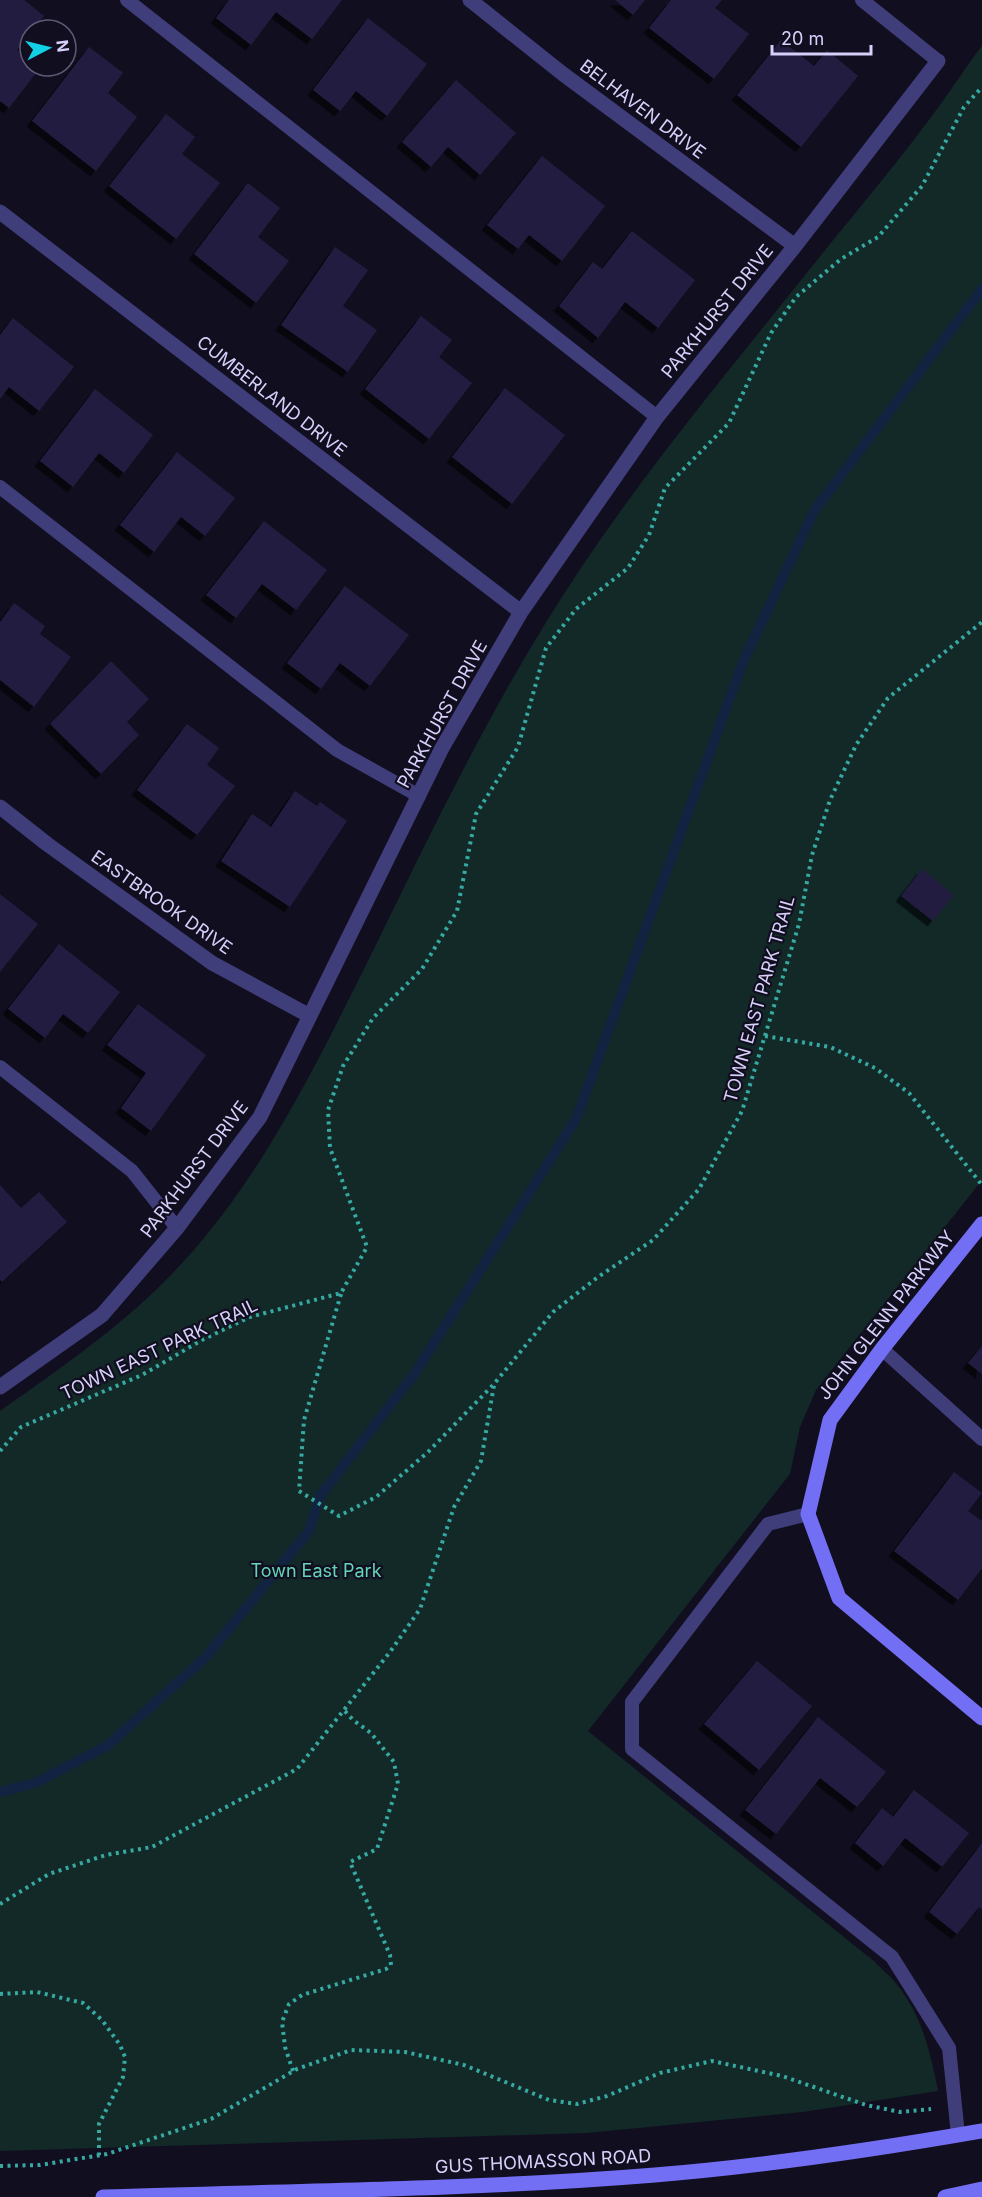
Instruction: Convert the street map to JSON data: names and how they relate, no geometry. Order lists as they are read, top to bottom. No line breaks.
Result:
{"streets":{"main road":["JOHN GLENN PARKWAY","GUS THOMASSON ROAD"],"street":["BELHAVEN DRIVE","PARKHURST DRIVE","CUMBERLAND DRIVE","EASTBROOK DRIVE"],"path":["TOWN EAST PARK TRAIL"]},"crossings":[["BELHAVEN DRIVE","PARKHURST DRIVE"],["PARKHURST DRIVE","CUMBERLAND DRIVE"],["PARKHURST DRIVE","EASTBROOK DRIVE"]],"parks":["Town East Park"],"scale_bar":"20 m","north":"right"}
